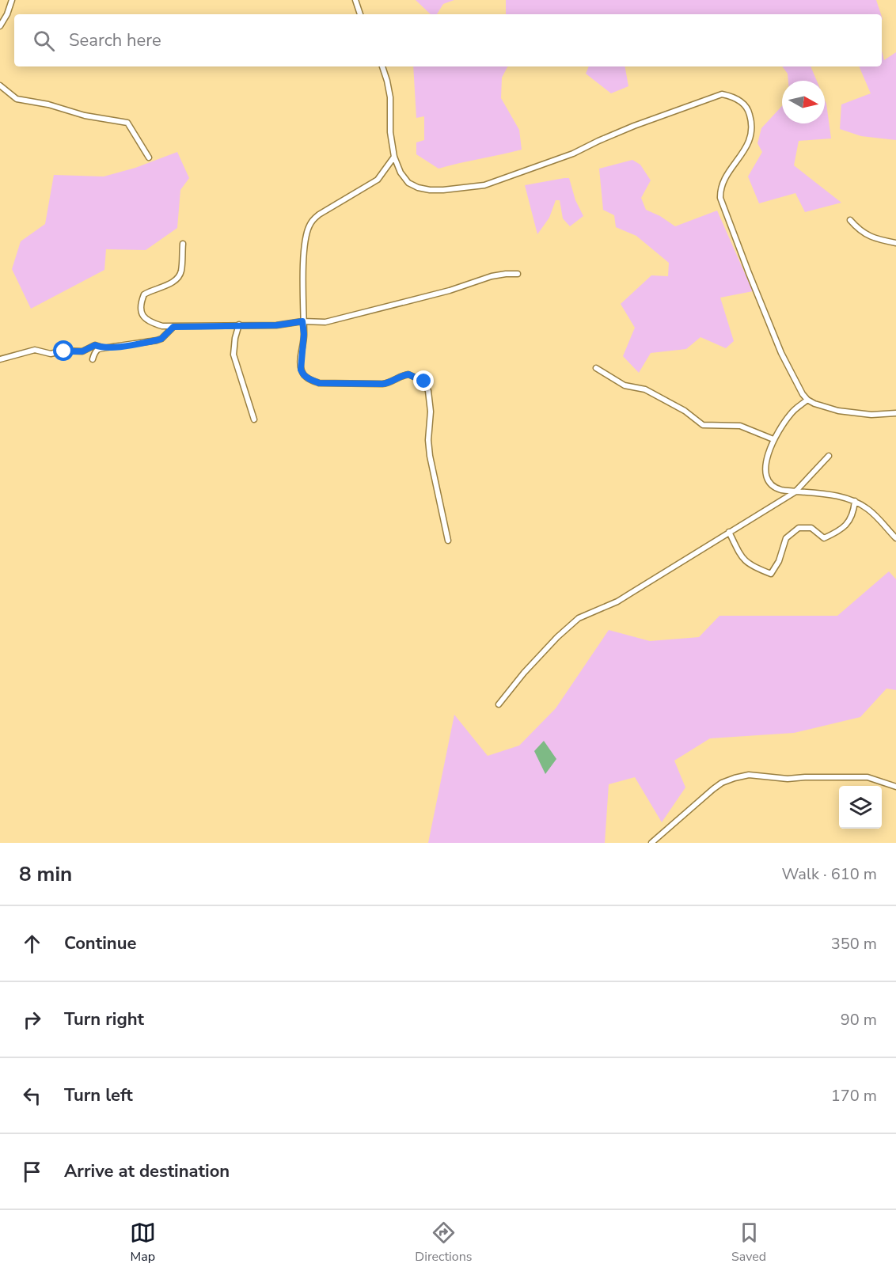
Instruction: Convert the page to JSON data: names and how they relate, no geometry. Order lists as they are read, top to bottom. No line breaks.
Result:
{"north":"right","page":{"search":"Search here","heading":["8 min","Walk · 610 m"],"list":[["Continue","350 m"],["Turn right","90 m"],["Turn left","170 m"],"Arrive at destination"],"nav":["Map","Directions","Saved"]}}
